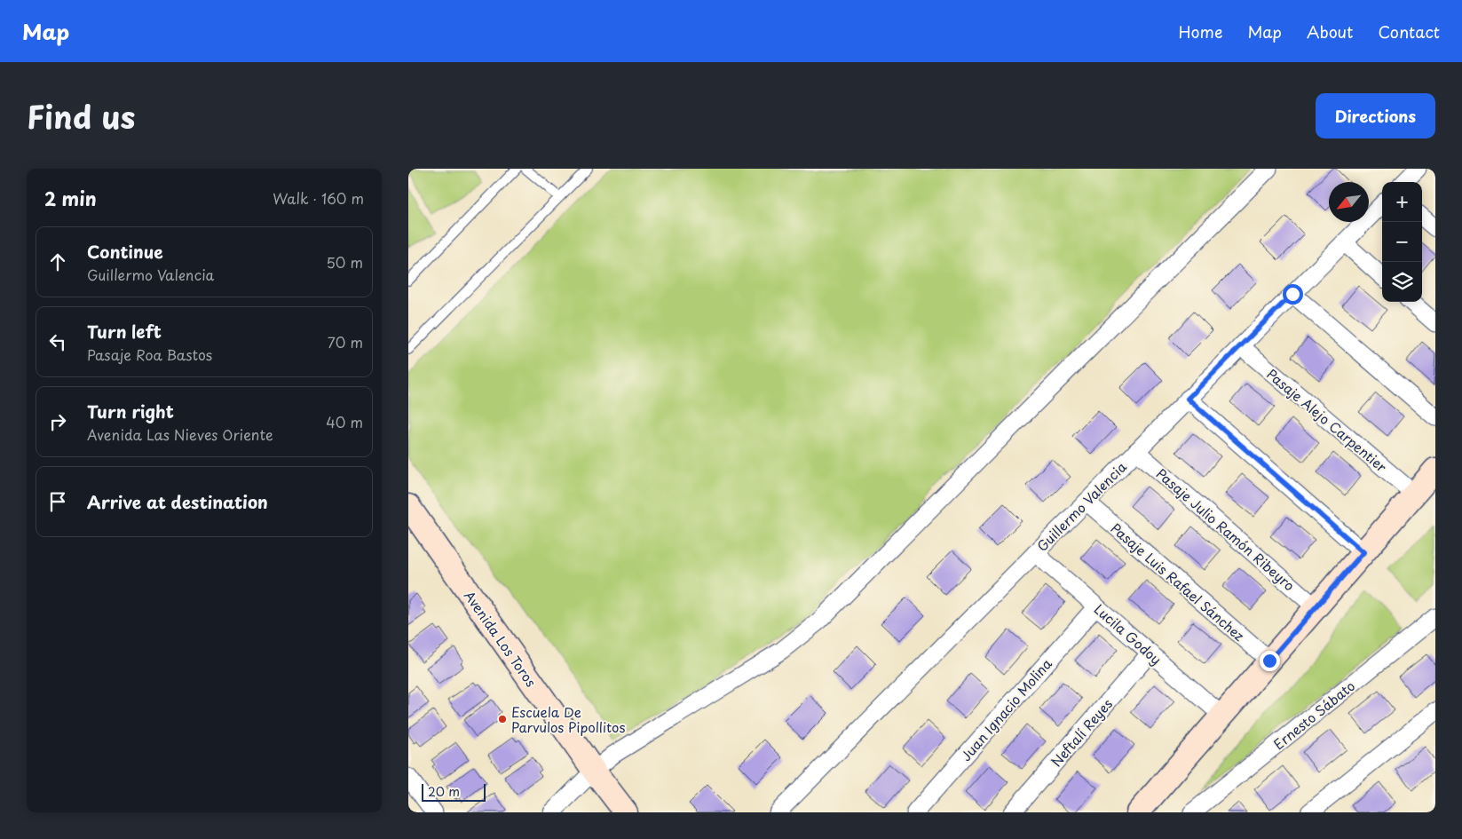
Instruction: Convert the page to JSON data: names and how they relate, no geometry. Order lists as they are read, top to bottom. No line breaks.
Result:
{"streets":{"street":["Pasaje Alejo Carpentier","Guillermo Valencia","Pasaje Julio Ramón Ribeyro","Pasaje Luis Rafael Sánchez","Lucila Godoy","Avenida Los Toros","Juan Ignacio Molina","Ernesto Sábato","Neftalí Reyes"]},"crossings":[["Pasaje Alejo Carpentier","Guillermo Valencia"],["Guillermo Valencia","Pasaje Julio Ramón Ribeyro"],["Guillermo Valencia","Pasaje Luis Rafael Sánchez"],["Guillermo Valencia","Lucila Godoy"],["Lucila Godoy","Juan Ignacio Molina"],["Lucila Godoy","Neftalí Reyes"]],"places":["Escuela De Parvulos Pipollitos"],"scale_bar":"20 m","north":"bottom left","page":{"header":"Map","nav":["Home","Map","About","Contact"],"title":"Find us","buttons":"Directions","heading":["2 min","Walk · 160 m"],"map_buttons":["+","−"],"list":[["Continue","Guillermo Valencia","50 m"],["Turn left","Pasaje Roa Bastos","70 m"],["Turn right","Avenida Las Nieves Oriente","40 m"],"Arrive at destination"],"scale":"20 m"}}
